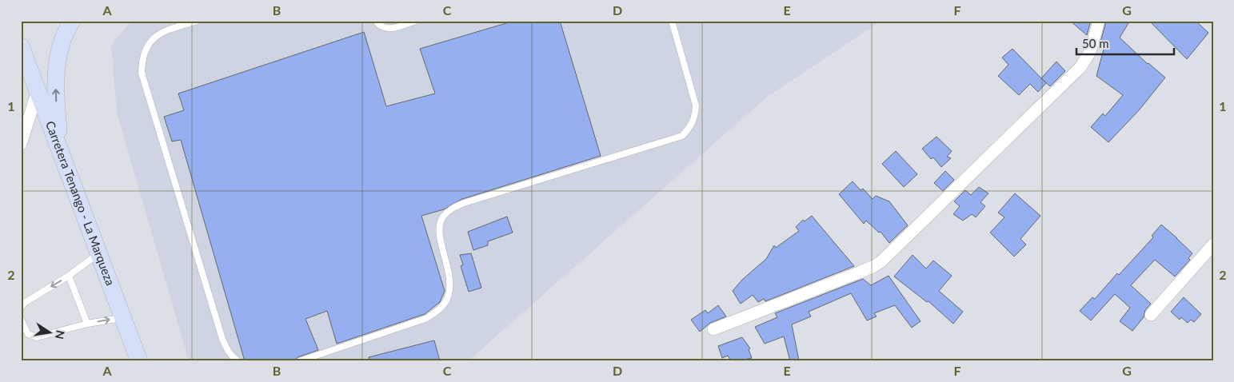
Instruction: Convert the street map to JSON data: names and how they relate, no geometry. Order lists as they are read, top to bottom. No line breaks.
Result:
{"streets":{"main road":["Carretera Tenango - La Marqueza"]},"scale_bar":"50 m","north":"right","grid":{"columns":["A","B","C","D","E","F","G"],"rows":["1","2"]}}
